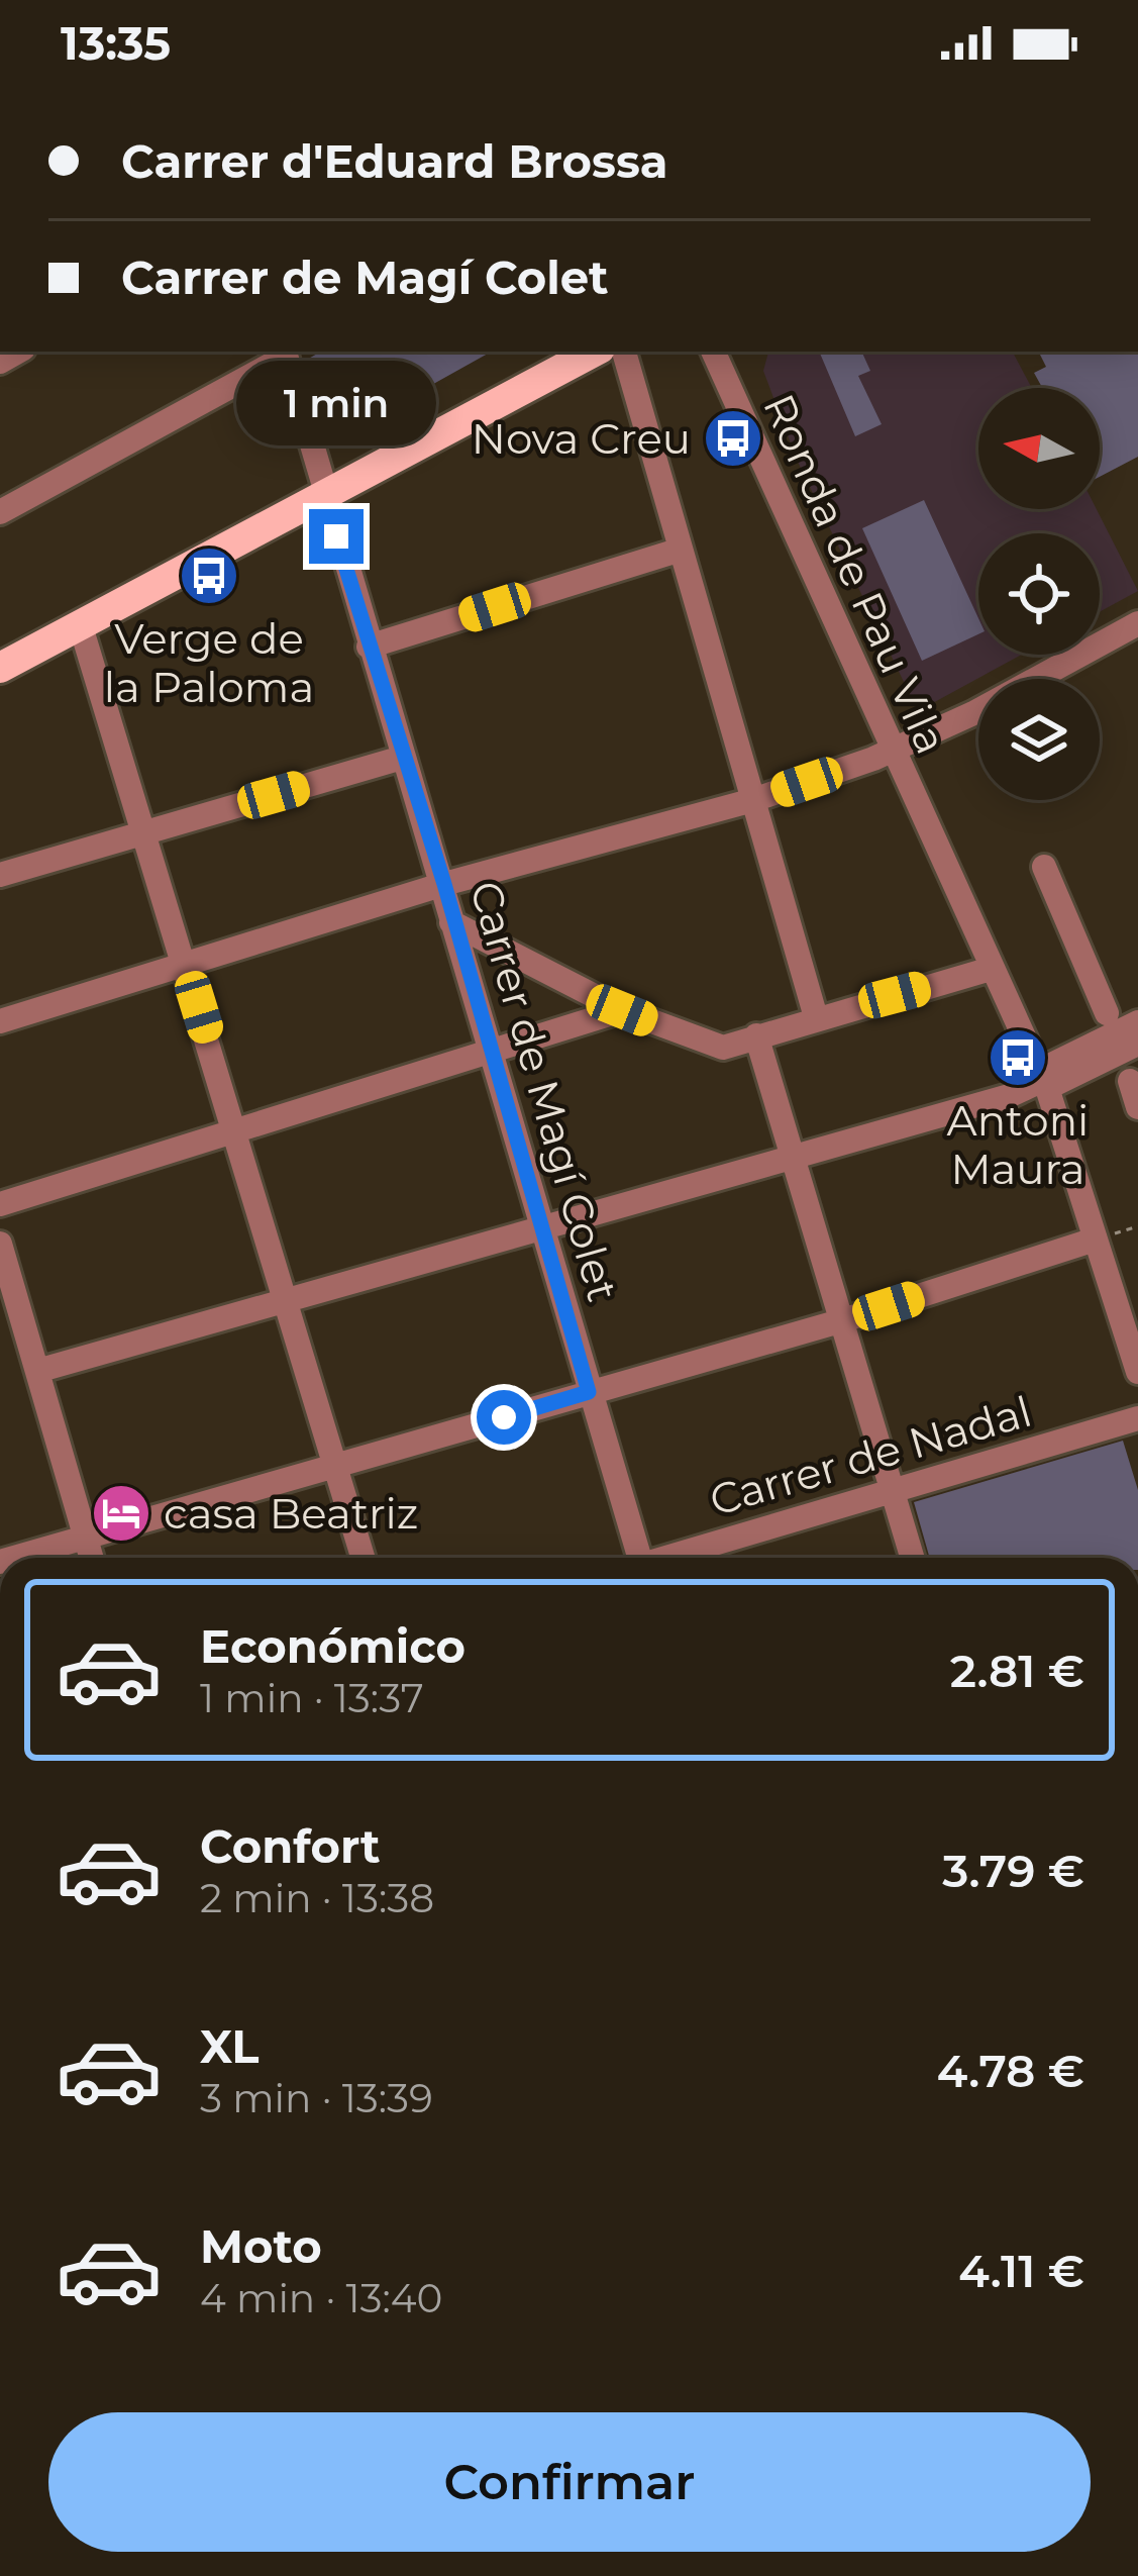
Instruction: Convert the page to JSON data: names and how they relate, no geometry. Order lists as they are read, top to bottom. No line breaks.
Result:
{"streets":{"street":["Ronda de Pau Vila","Carrer de Magí Colet","Carrer de Nadal"]},"places":{"bus stop":["Nova Creu","Verge de la Paloma","Antoni Maura"],"hotel":["casa Beatriz"]},"north":"left","page":{"status":"13:35","banner":["Carrer d'Eduard Brossa","Carrer de Magí Colet"],"bubble":"1 min","list":[{"name":"Económico","note":"1 min · 13:37","value":"2.81 €"},{"name":"Confort","note":"2 min · 13:38","value":"3.79 €"},{"name":"XL","note":"3 min · 13:39","value":"4.78 €"},{"name":"Moto","note":"4 min · 13:40","value":"4.11 €"}],"buttons":"Confirmar"}}
